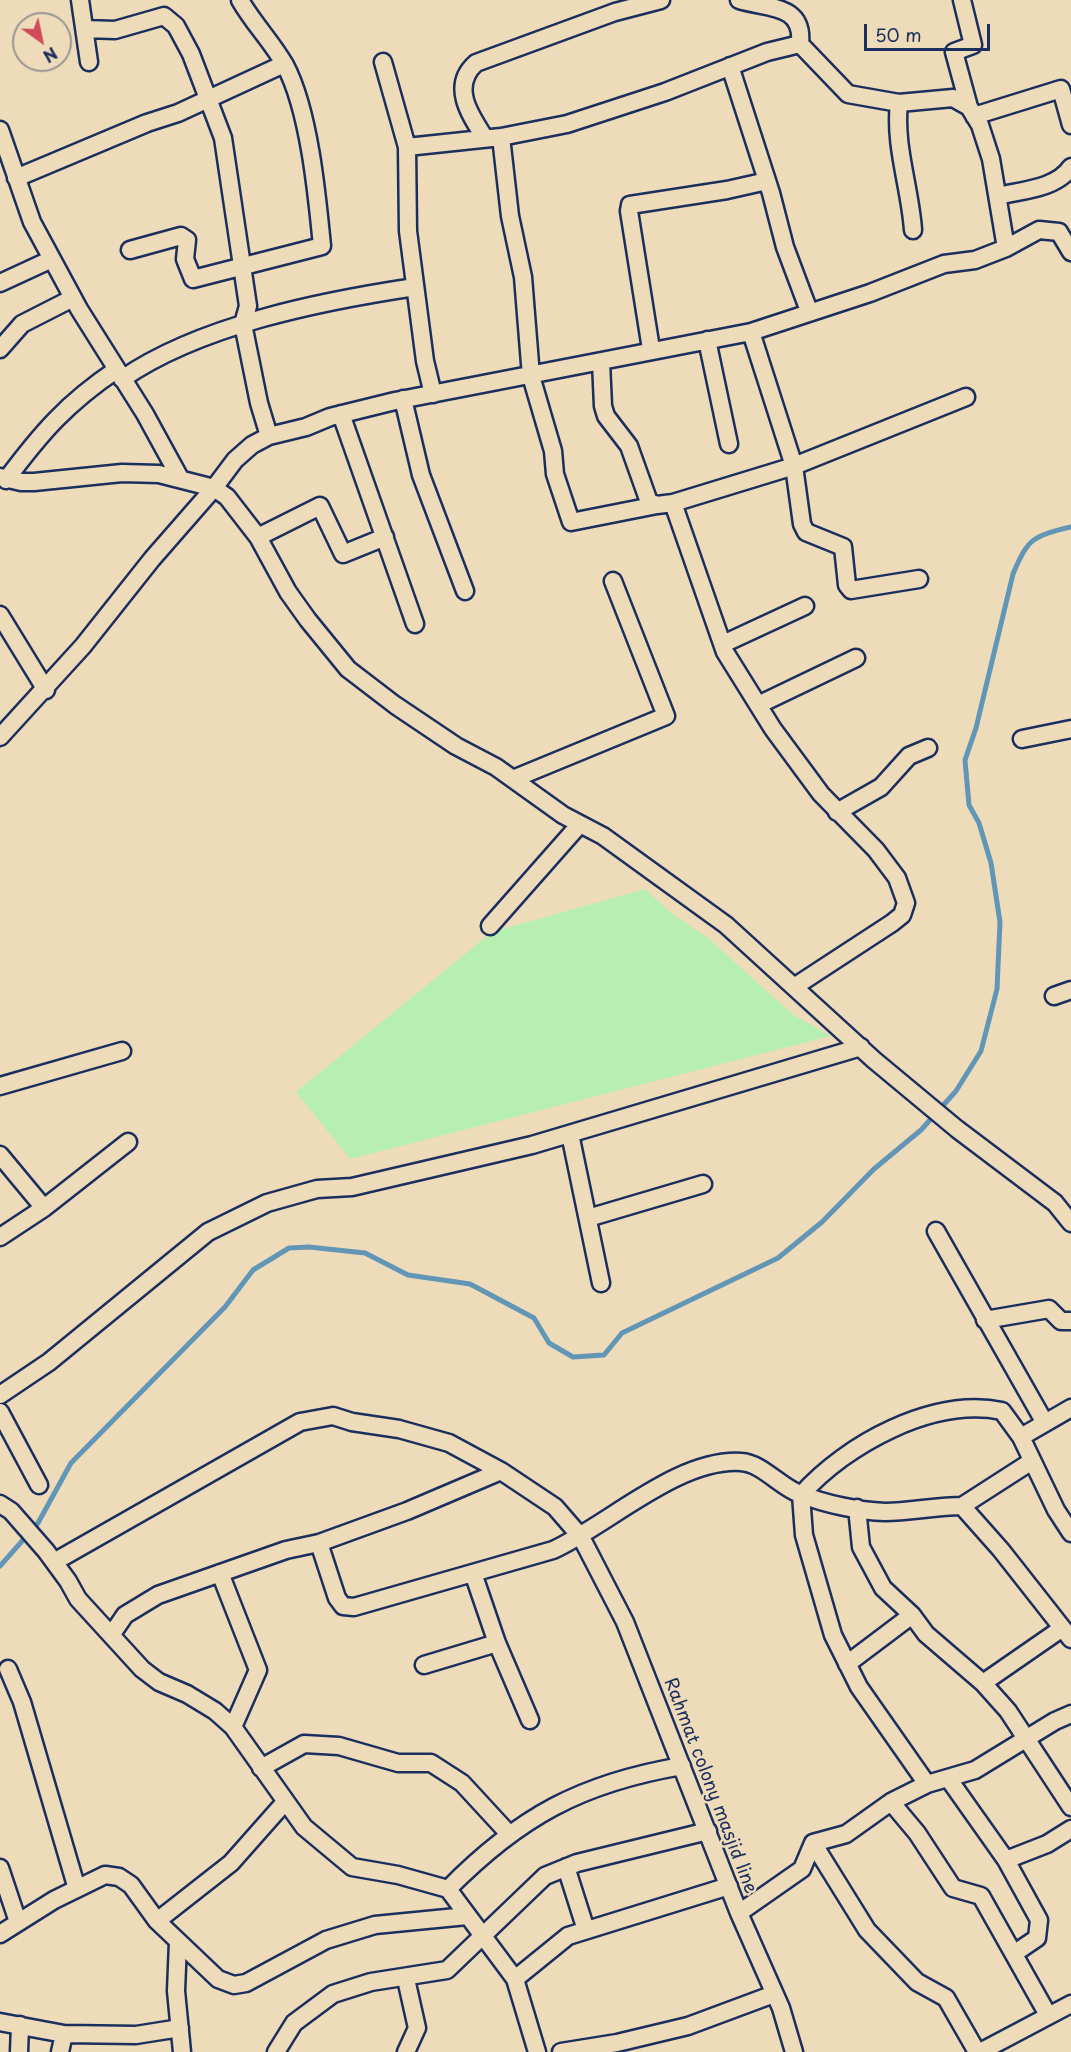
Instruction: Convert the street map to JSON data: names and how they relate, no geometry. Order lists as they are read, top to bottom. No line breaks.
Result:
{"streets":{"street":["Rahmat colony masjid line"]},"scale_bar":"50 m","north":"bottom right"}
